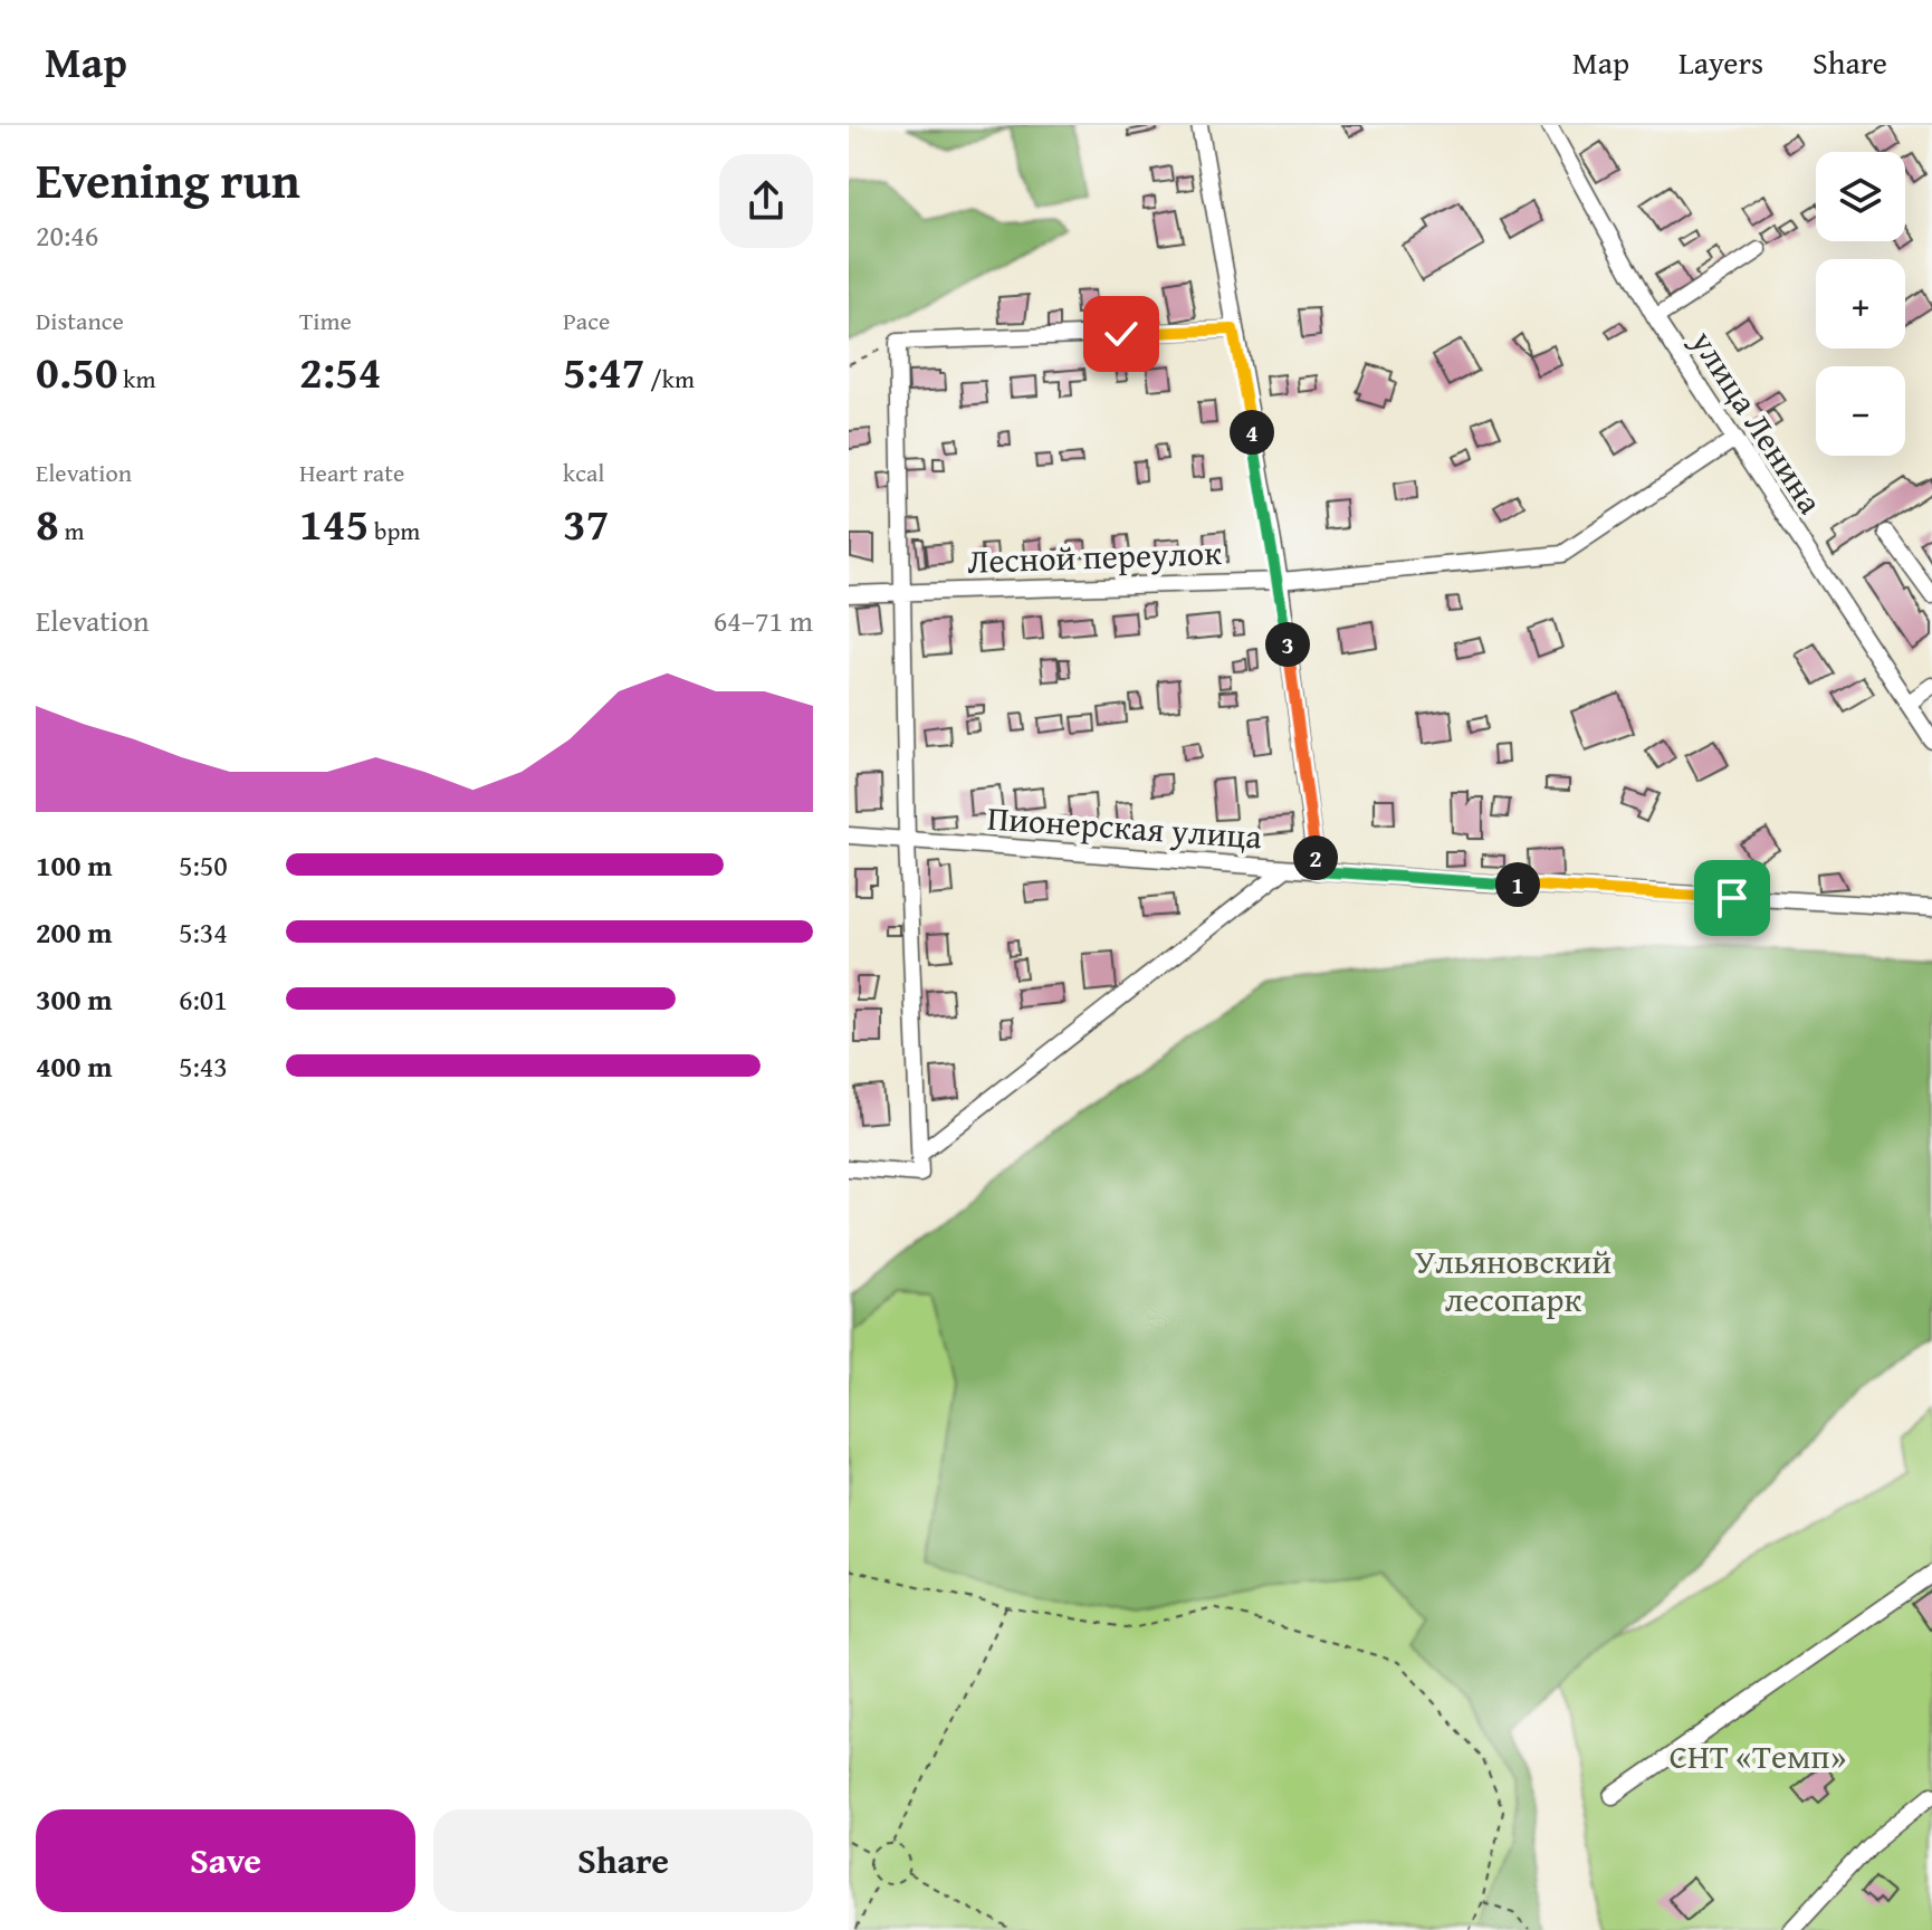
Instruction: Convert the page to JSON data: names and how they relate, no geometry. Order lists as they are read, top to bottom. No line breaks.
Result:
{"streets":{"street":["улица Ленина","Лесной переулок","Пионерская улица"]},"crossings":[["улица Ленина","Лесной переулок"]],"parks":["Ульяновский лесопарк","СНТ «Темп»"],"page":{"header":"Map","nav":["Map","Layers","Share"],"heading":["Evening run","20:46"],"map_buttons":["+","−"],"stats":[["Distance","0.50 km"],["Time","2:54"],["Pace","5:47 /km"],["Elevation","8 m"],["Heart rate","145 bpm"],["kcal","37"]],"pins":["4","3","2","1"],"chart":["Elevation","64–71 m"],"list":[{"name":"100 m","note":"5:50"},{"name":"200 m","note":"5:34"},{"name":"300 m","note":"6:01"},{"name":"400 m","note":"5:43"}],"buttons":["Save","Share"]}}
